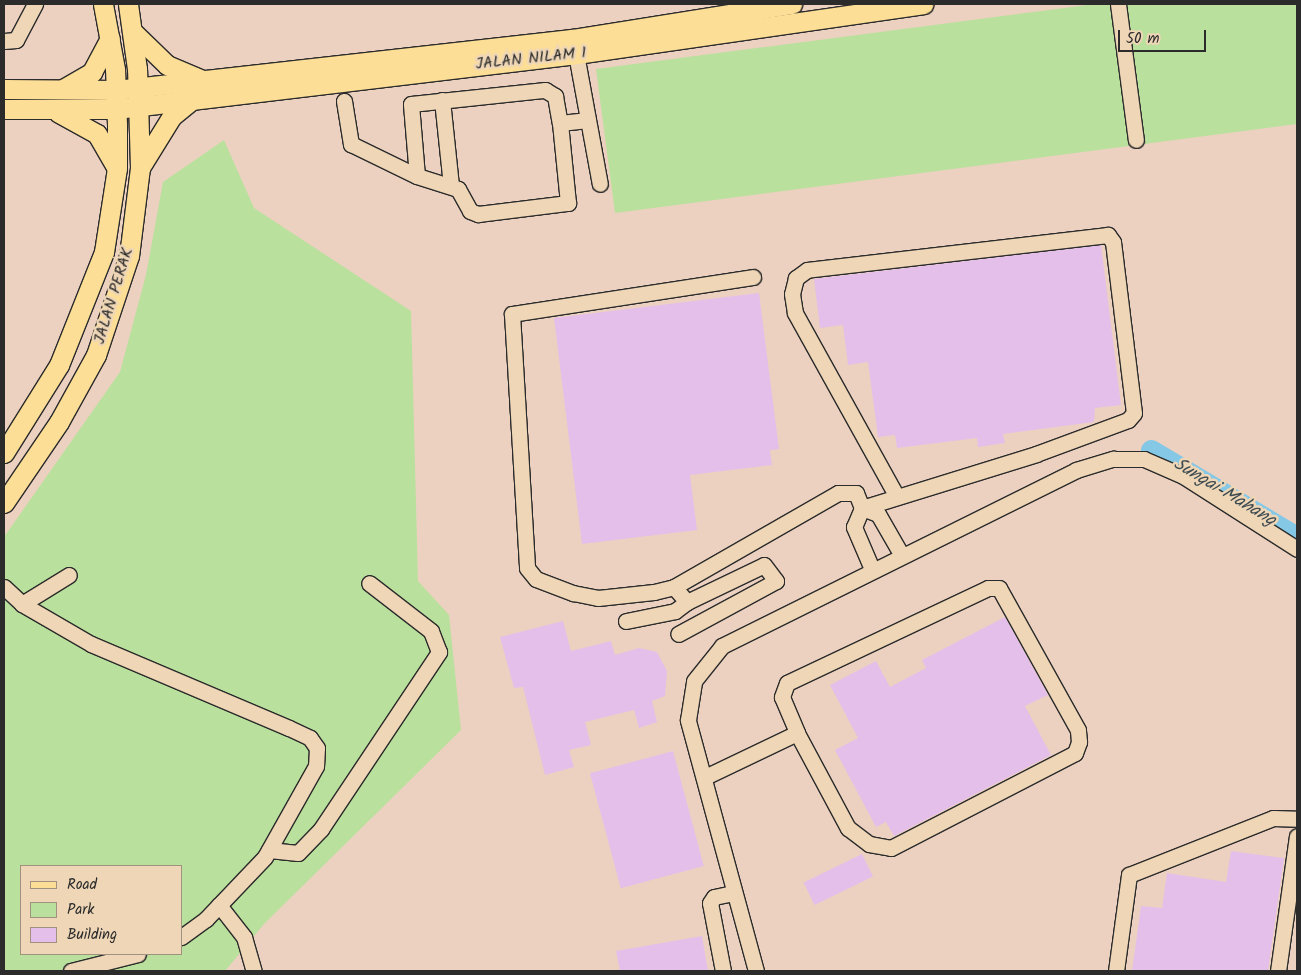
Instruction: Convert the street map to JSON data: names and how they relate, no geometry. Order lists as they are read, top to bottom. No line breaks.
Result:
{"streets":{"main road":["JALAN NILAM 1","JALAN PERAK"]},"crossings":[["JALAN NILAM 1","JALAN PERAK"]],"water":["Sungai Mahang"],"legend":["Road","Park","Building"],"scale_bar":"50 m"}
